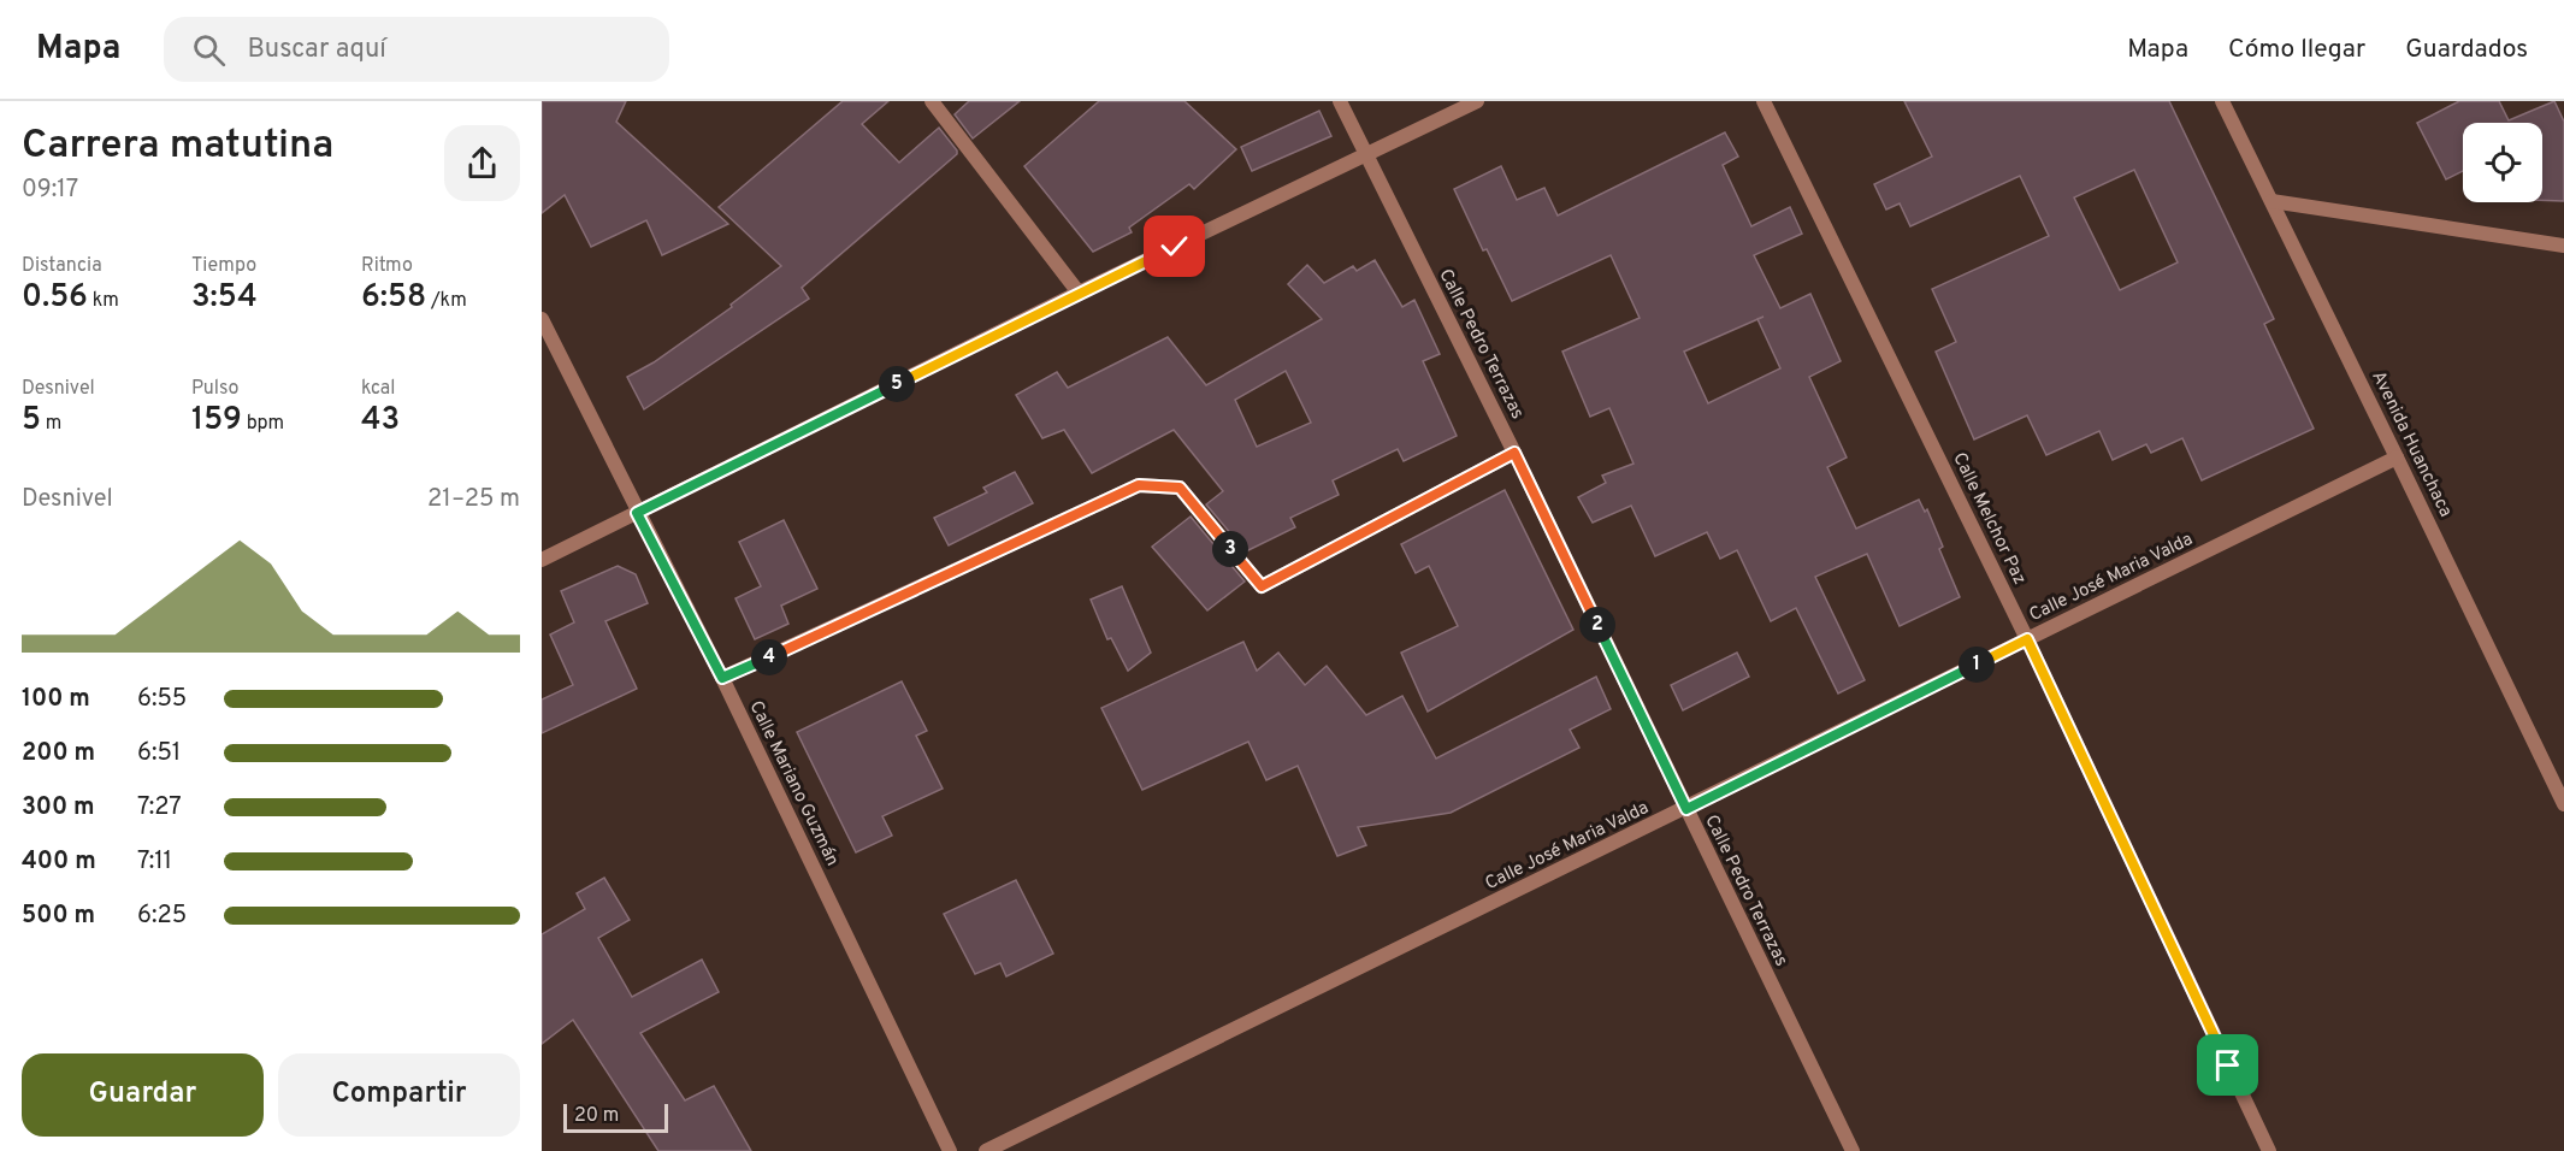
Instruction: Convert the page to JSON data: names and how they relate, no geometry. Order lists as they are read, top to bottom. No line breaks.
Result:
{"streets":{"street":["Calle Pedro Terrazas","Avenida Huanchaca","Calle Melchor Paz","Calle José Maria Valda","Calle Mariano Guzmán"]},"crossings":[["Calle Pedro Terrazas","Calle José Maria Valda"],["Avenida Huanchaca","Calle José Maria Valda"],["Calle Melchor Paz","Calle José Maria Valda"]],"scale_bar":"20 m","page":{"header":"Mapa","search":"Buscar aquí","nav":["Mapa","Cómo llegar","Guardados"],"heading":["Carrera matutina","09:17"],"stats":[["Distancia","0.56 km"],["Tiempo","3:54"],["Ritmo","6:58 /km"],["Desnivel","5 m"],["Pulso","159 bpm"],["kcal","43"]],"pins":["5","3","2","4","1"],"chart":["Desnivel","21–25 m"],"list":[{"name":"100 m","note":"6:55"},{"name":"200 m","note":"6:51"},{"name":"300 m","note":"7:27"},{"name":"400 m","note":"7:11"},{"name":"500 m","note":"6:25"}],"buttons":["Guardar","Compartir"],"scale":"20 m"}}
